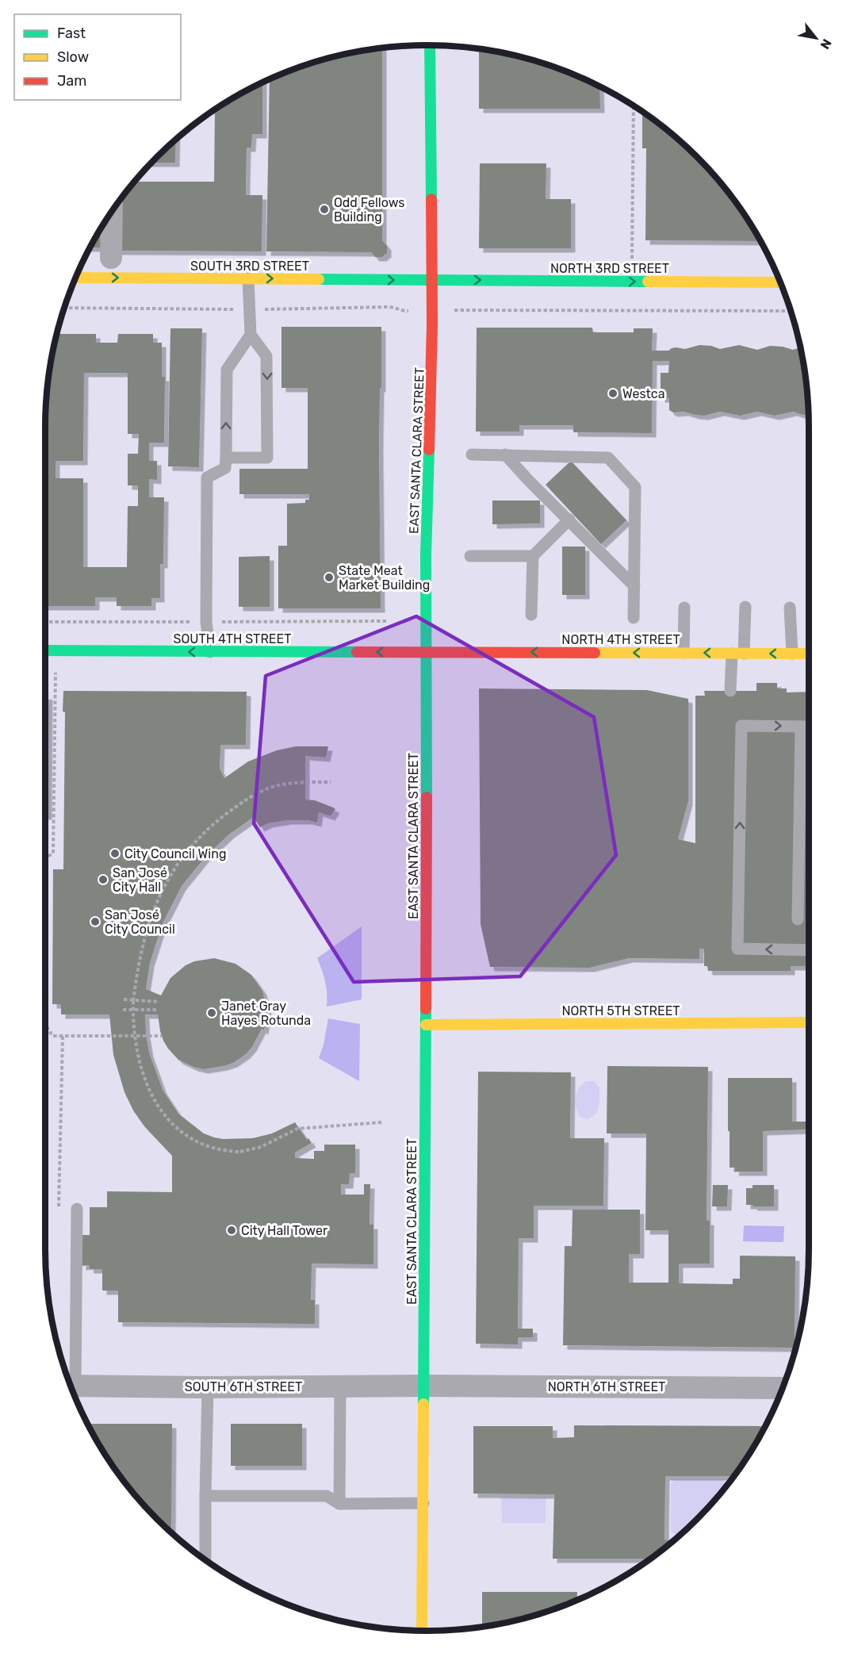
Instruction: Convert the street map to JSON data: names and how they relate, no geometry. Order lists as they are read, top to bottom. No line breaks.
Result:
{"streets":{"main road":["SOUTH 3RD STREET","NORTH 3RD STREET","EAST SANTA CLARA STREET","SOUTH 4TH STREET","NORTH 4TH STREET","NORTH 5TH STREET"],"street":["SOUTH 6TH STREET","NORTH 6TH STREET"]},"crossings":[["SOUTH 3RD STREET","NORTH 3RD STREET"],["SOUTH 3RD STREET","EAST SANTA CLARA STREET"],["NORTH 3RD STREET","EAST SANTA CLARA STREET"],["EAST SANTA CLARA STREET","SOUTH 4TH STREET"],["EAST SANTA CLARA STREET","NORTH 4TH STREET"],["EAST SANTA CLARA STREET","NORTH 5TH STREET"],["EAST SANTA CLARA STREET","SOUTH 6TH STREET"],["EAST SANTA CLARA STREET","NORTH 6TH STREET"],["SOUTH 4TH STREET","NORTH 4TH STREET"],["SOUTH 6TH STREET","NORTH 6TH STREET"]],"one_way":["SOUTH 3RD STREET","NORTH 3RD STREET","SOUTH 4TH STREET","NORTH 4TH STREET"],"places":["Odd Fellows Building","Westca","State Meat Market Building","City Council Wing","San José City Hall","San José City Council","Janet Gray Hayes Rotunda","City Hall Tower"],"legend":["Fast","Slow","Jam"],"north":"bottom right"}
